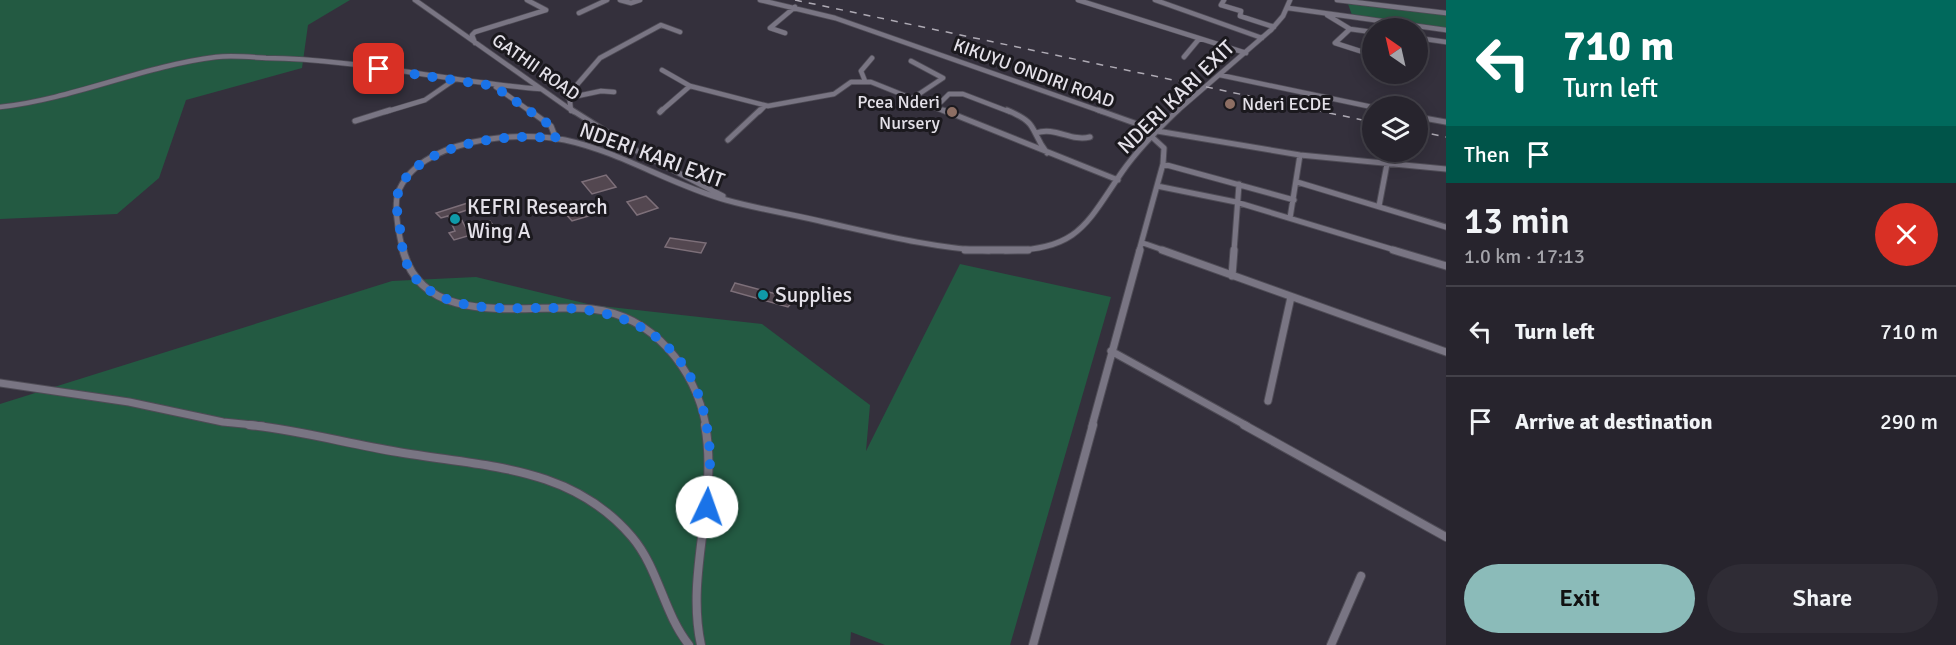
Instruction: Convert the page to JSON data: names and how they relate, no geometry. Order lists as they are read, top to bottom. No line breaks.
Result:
{"streets":{"street":["GATHII ROAD","KIKUYU ONDIRI ROAD","NDERI KARI EXIT"]},"crossings":[["GATHII ROAD","NDERI KARI EXIT"],["KIKUYU ONDIRI ROAD","NDERI KARI EXIT"]],"places":["Nderi ECDE","Pcea Nderi Nursery","KEFRI Research Wing A","Supplies"],"north":"top left","page":{"turn":["710 m","Turn left"],"then":"Then","heading":["13 min","1.0 km · 17:13"],"list":[{"name":"Turn left","value":"710 m"},{"name":"Arrive at destination","value":"290 m"}],"buttons":["Exit","Share"]}}
